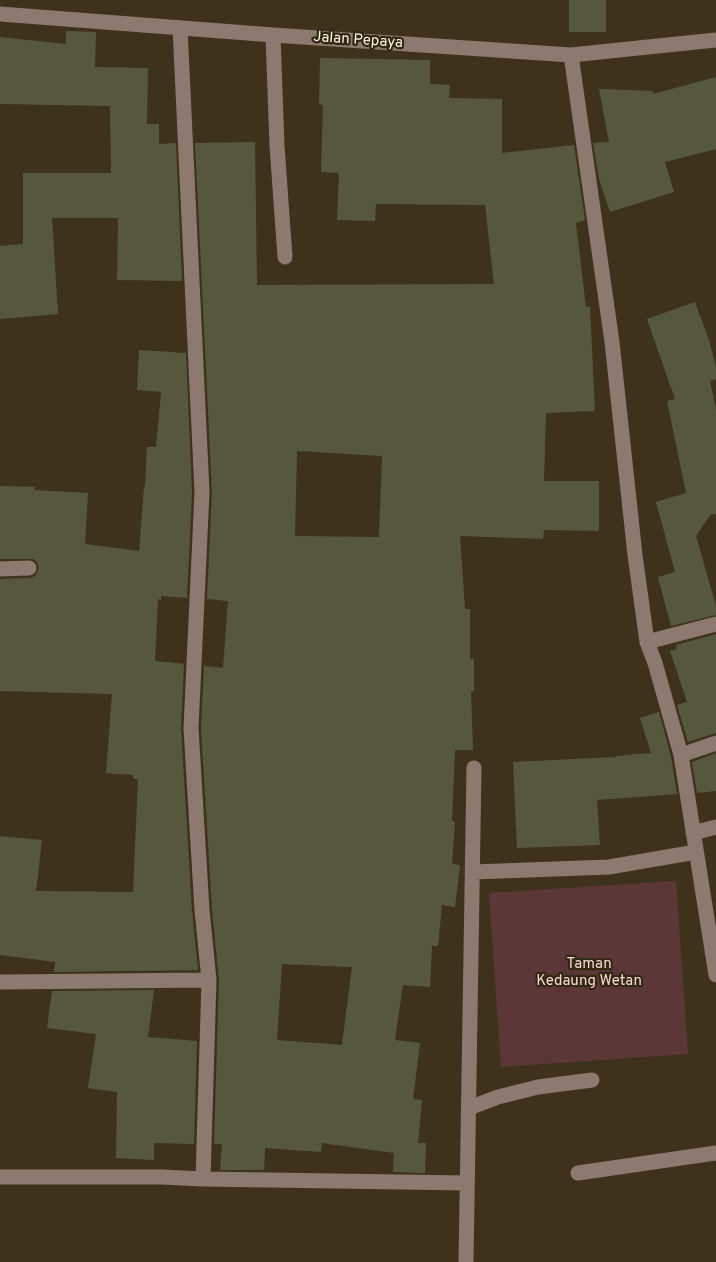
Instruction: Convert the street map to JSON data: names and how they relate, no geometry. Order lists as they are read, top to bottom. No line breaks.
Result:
{"streets":{"street":["Jalan Pepaya"]},"parks":["Taman Kedaung Wetan"]}
